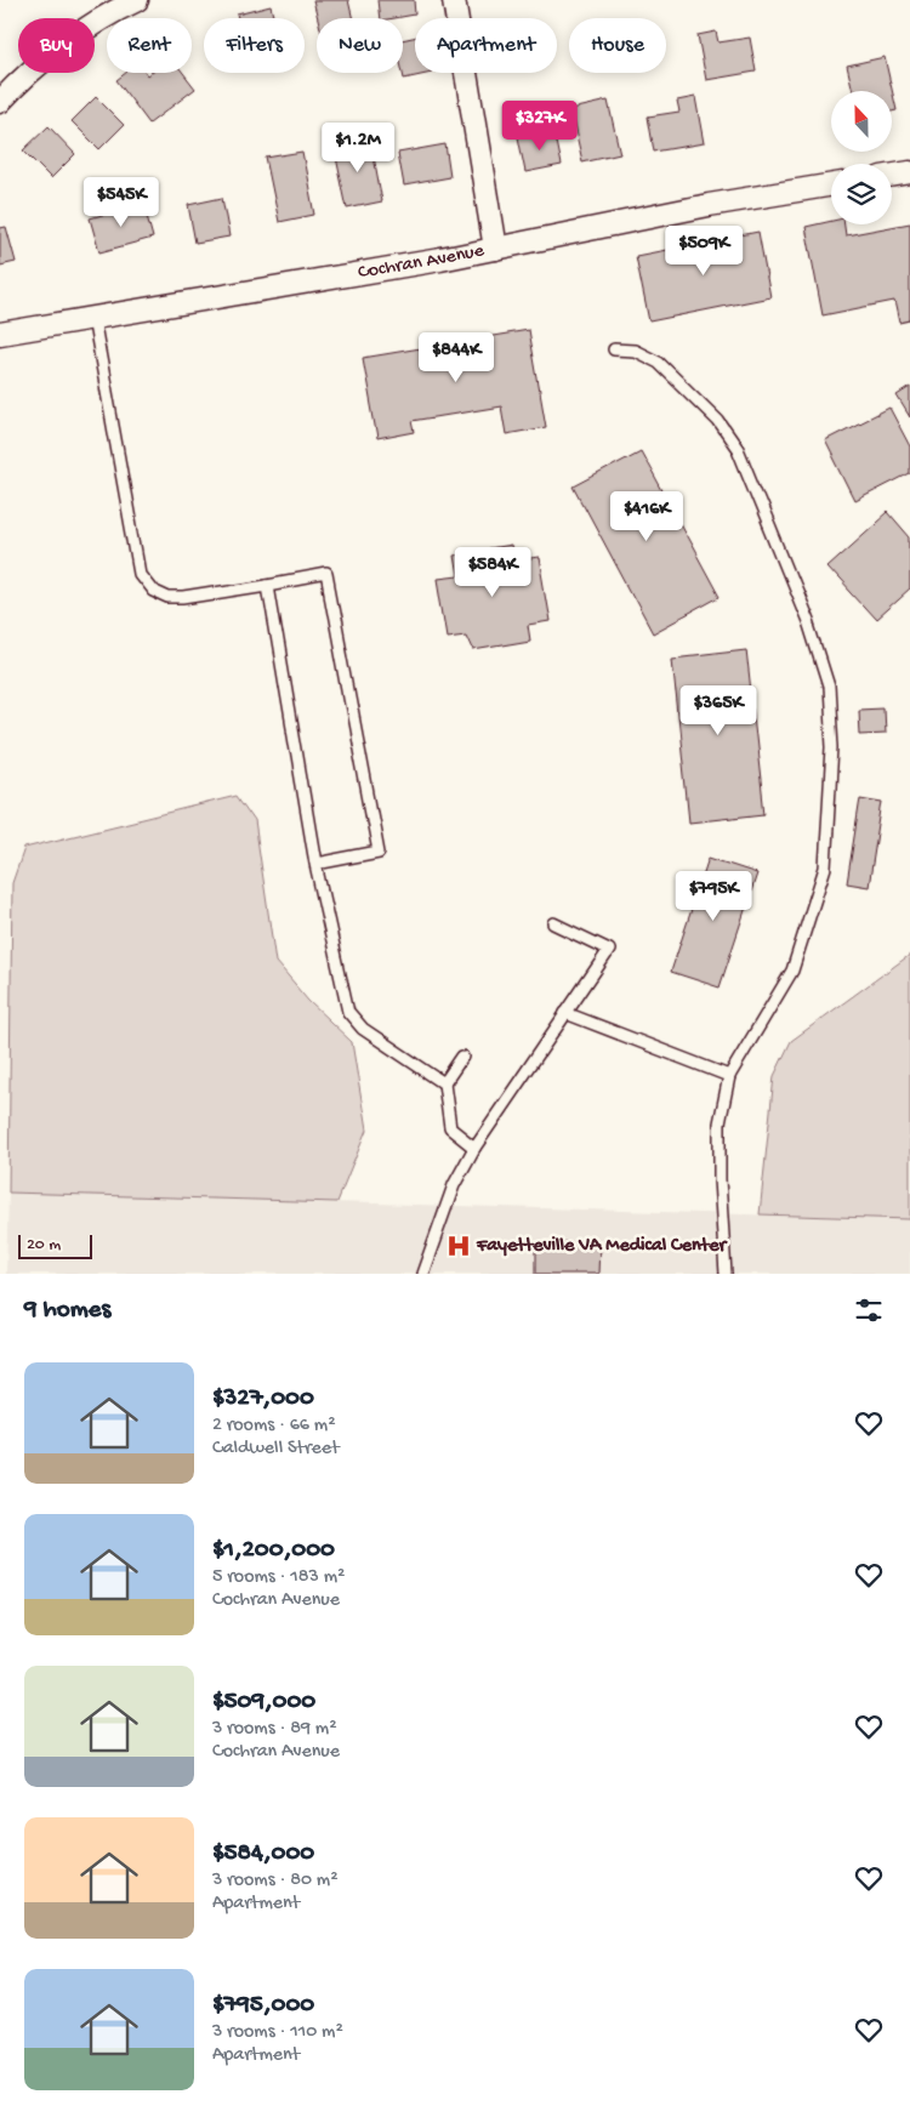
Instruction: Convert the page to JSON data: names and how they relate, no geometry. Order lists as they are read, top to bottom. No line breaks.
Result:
{"streets":{"street":["Cochran Avenue"]},"places":{"hospital":["Fayetteville VA Medical Center"]},"scale_bar":"20 m","north":"top","page":{"chip":["Buy","Rent","Filters","New","Apartment","House"],"price":["$327K","$1.2M","$545K","$509K","$844K","$416K","$584K","$365K","$795K"],"scale":"20 m","heading":"9 homes","list":[{"name":"$327,000","note":"2 rooms · 66 m² · Caldwell Street"},{"name":"$1,200,000","note":"5 rooms · 183 m² · Cochran Avenue"},{"name":"$509,000","note":"3 rooms · 89 m² · Cochran Avenue"},{"name":"$584,000","note":"3 rooms · 80 m² · Apartment"},{"name":"$795,000","note":"3 rooms · 110 m² · Apartment"}]}}
